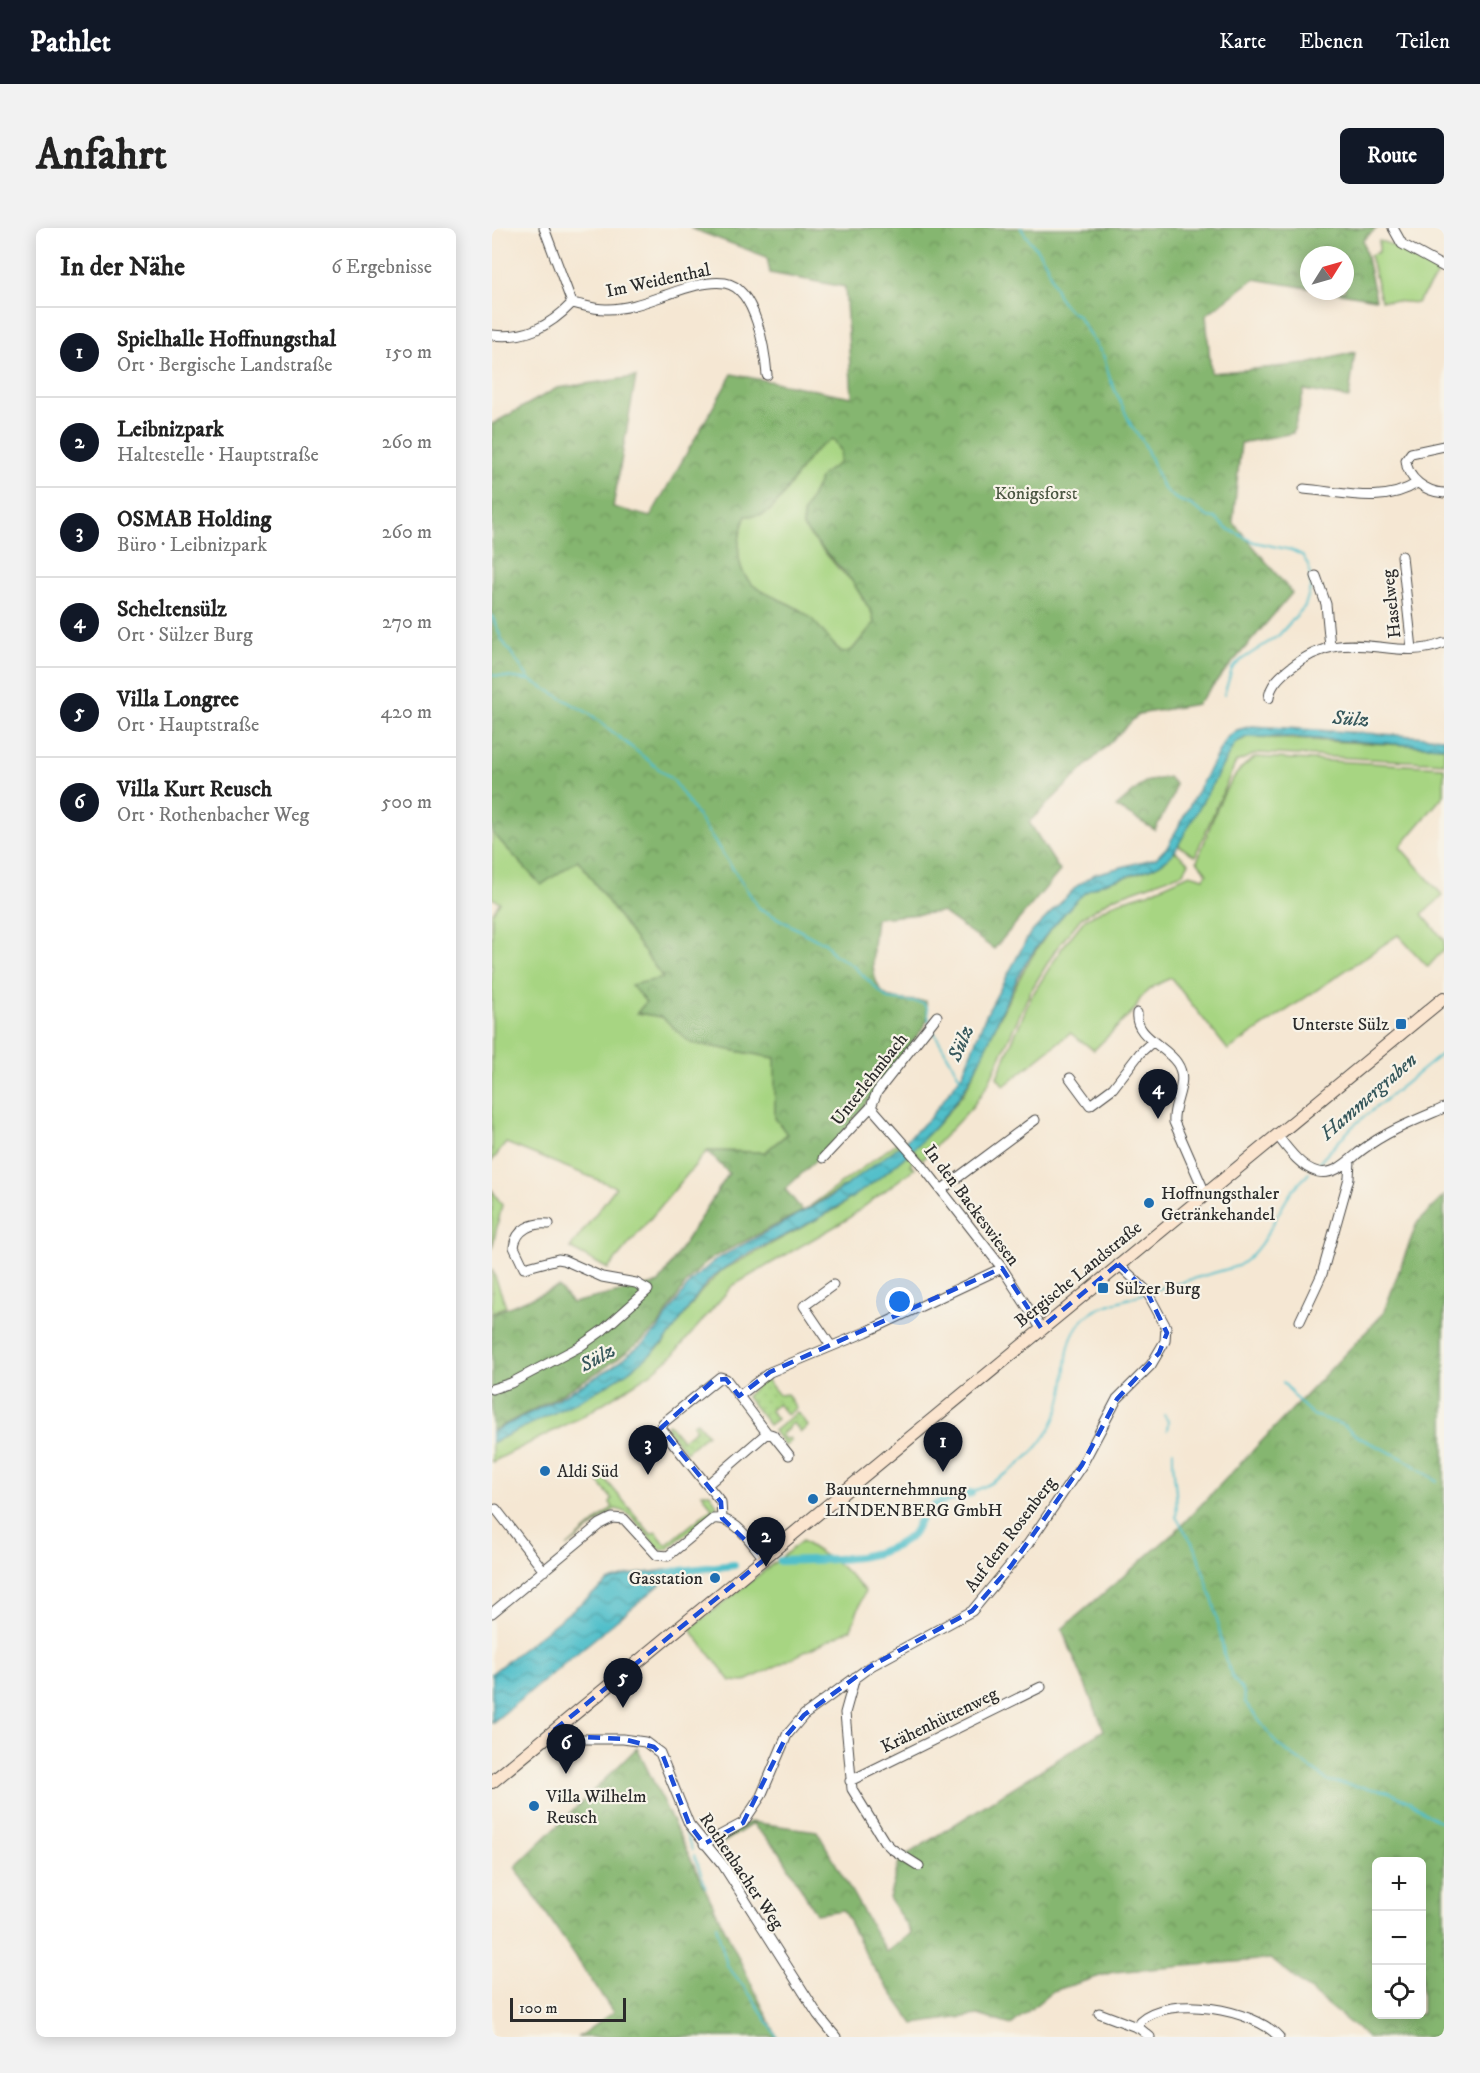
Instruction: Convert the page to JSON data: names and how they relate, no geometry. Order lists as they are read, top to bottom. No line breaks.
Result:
{"streets":{"main road":["Bergische Landstraße"],"street":["Im Weidenthal","Haselweg","Unterlehmbach","In den Backeswiesen","Auf dem Rosenberg","Krähenhüttenweg","Rothenbacher Weg"]},"crossings":[["Unterlehmbach","In den Backeswiesen"],["In den Backeswiesen","Bergische Landstraße"],["Bergische Landstraße","Auf dem Rosenberg"],["Bergische Landstraße","Rothenbacher Weg"],["Auf dem Rosenberg","Rothenbacher Weg"]],"water":["Sülz","Hammergraben"],"parks":["Königsforst"],"places":{"transit":["Unterste Sülz","Sülzer Burg"],"other":["Hoffnungsthaler Getränkehandel","Aldi Süd","Bauunternehmnung LINDENBERG GmbH","Gasstation","Villa Wilhelm Reusch"]},"scale_bar":"100 m","north":"top right","page":{"header":"Pathlet","nav":["Karte","Ebenen","Teilen"],"buttons":"Route","title":"Anfahrt","heading":["In der Nähe","6 Ergebnisse"],"list":[{"mark":"1","name":"Spielhalle Hoffnungsthal","note":"Ort · Bergische Landstraße","value":"150 m"},{"mark":"2","name":"Leibnizpark","note":"Haltestelle · Hauptstraße","value":"260 m"},{"mark":"3","name":"OSMAB Holding","note":"Büro · Leibnizpark","value":"260 m"},{"mark":"4","name":"Scheltensülz","note":"Ort · Sülzer Burg","value":"270 m"},{"mark":"5","name":"Villa Longree","note":"Ort · Hauptstraße","value":"420 m"},{"mark":"6","name":"Villa Kurt Reusch","note":"Ort · Rothenbacher Weg","value":"500 m"}],"pins":["4","1","3","2","5","6"],"map_buttons":["+","−"],"scale":"100 m"}}
